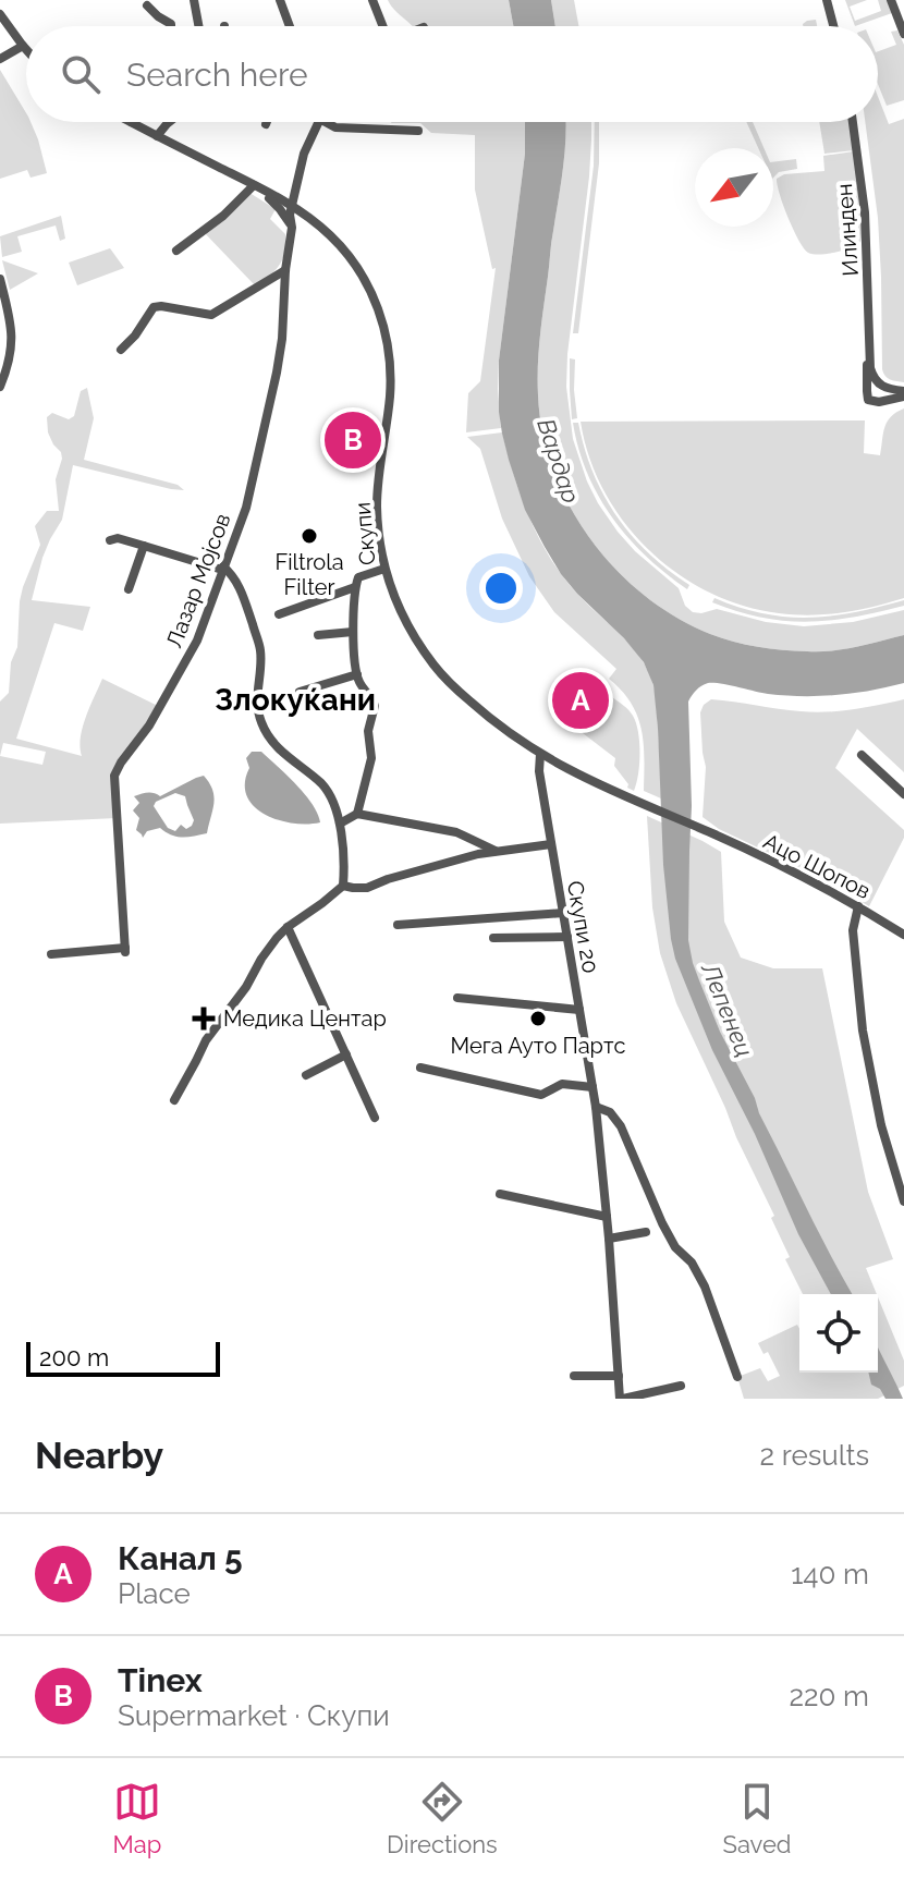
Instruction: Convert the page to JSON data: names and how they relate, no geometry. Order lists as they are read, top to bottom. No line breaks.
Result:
{"streets":{"street":["Илинден","Скупи","Лазар Мојсов","Ацо Шопов","Скупи 20"]},"crossings":[["Скупи","Лазар Мојсов"],["Скупи","Ацо Шопов"],["Скупи","Скупи 20"]],"districts":["Злокуќани"],"water":["Вардар","Лепенец"],"places":{"other":["Filtrola Filter","Мега Ауто Партс"],"health":["Медика Центар"]},"scale_bar":"200 m","north":"bottom left","page":{"search":"Search here","pins":["B","A"],"scale":"200 m","heading":["Nearby","2 results"],"list":[{"mark":"A","name":"Канал 5","note":"Place","value":"140 m"},{"mark":"B","name":"Tinex","note":"Supermarket · Скупи","value":"220 m"}],"nav":["Map","Directions","Saved"]}}
